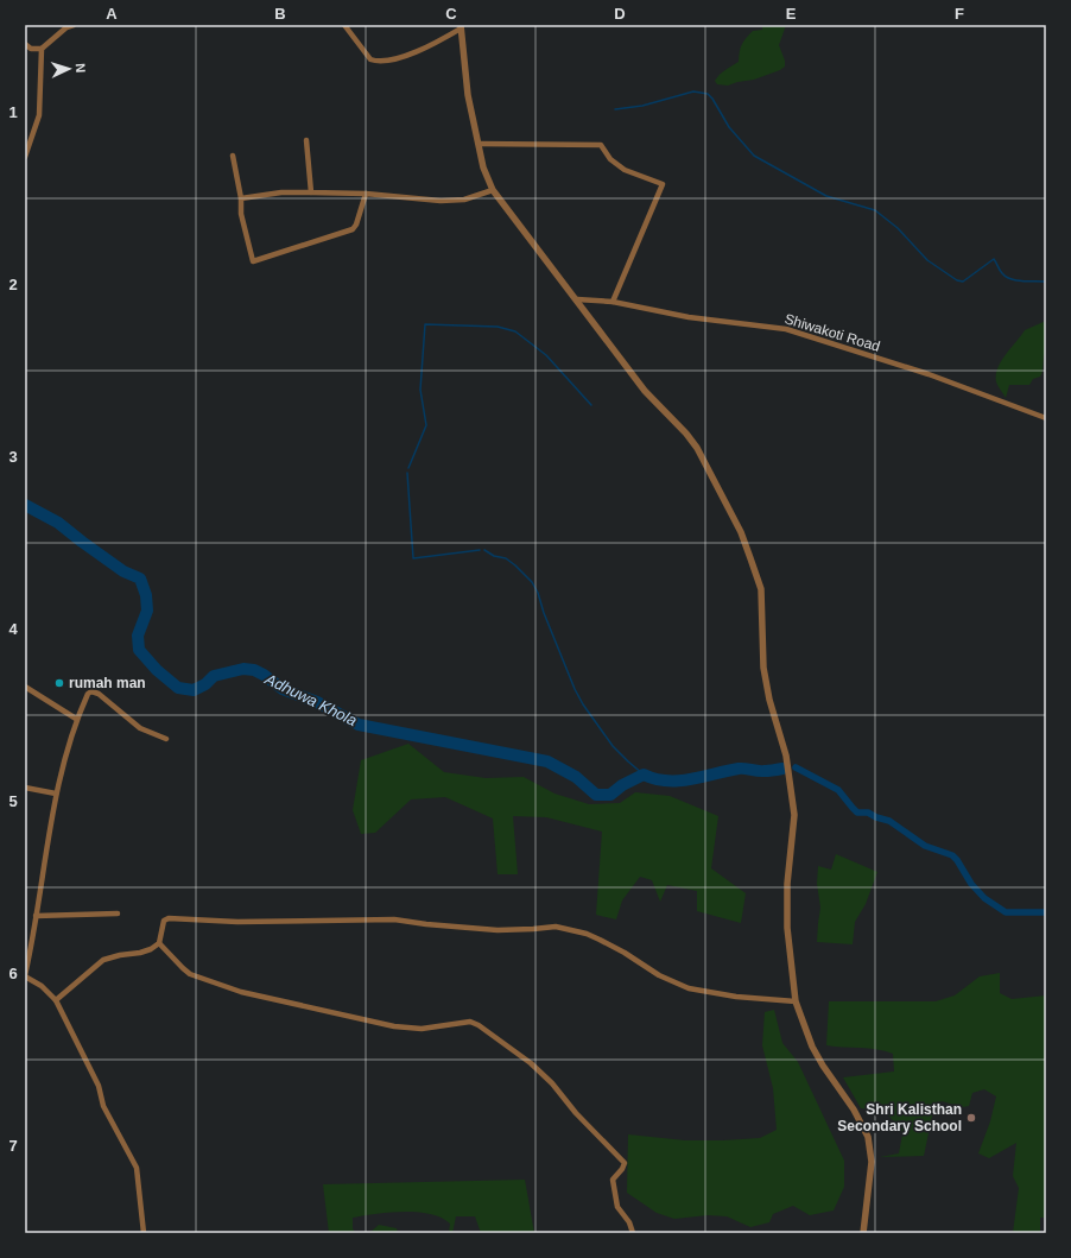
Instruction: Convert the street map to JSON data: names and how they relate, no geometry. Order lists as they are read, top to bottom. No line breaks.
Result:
{"streets":{"street":["Shiwakoti Road"]},"water":["Adhuwa Khola"],"places":["rumah man","Shri Kalisthan Secondary School"],"north":"right","grid":{"columns":["A","B","C","D","E","F"],"rows":["1","2","3","4","5","6","7"]}}
